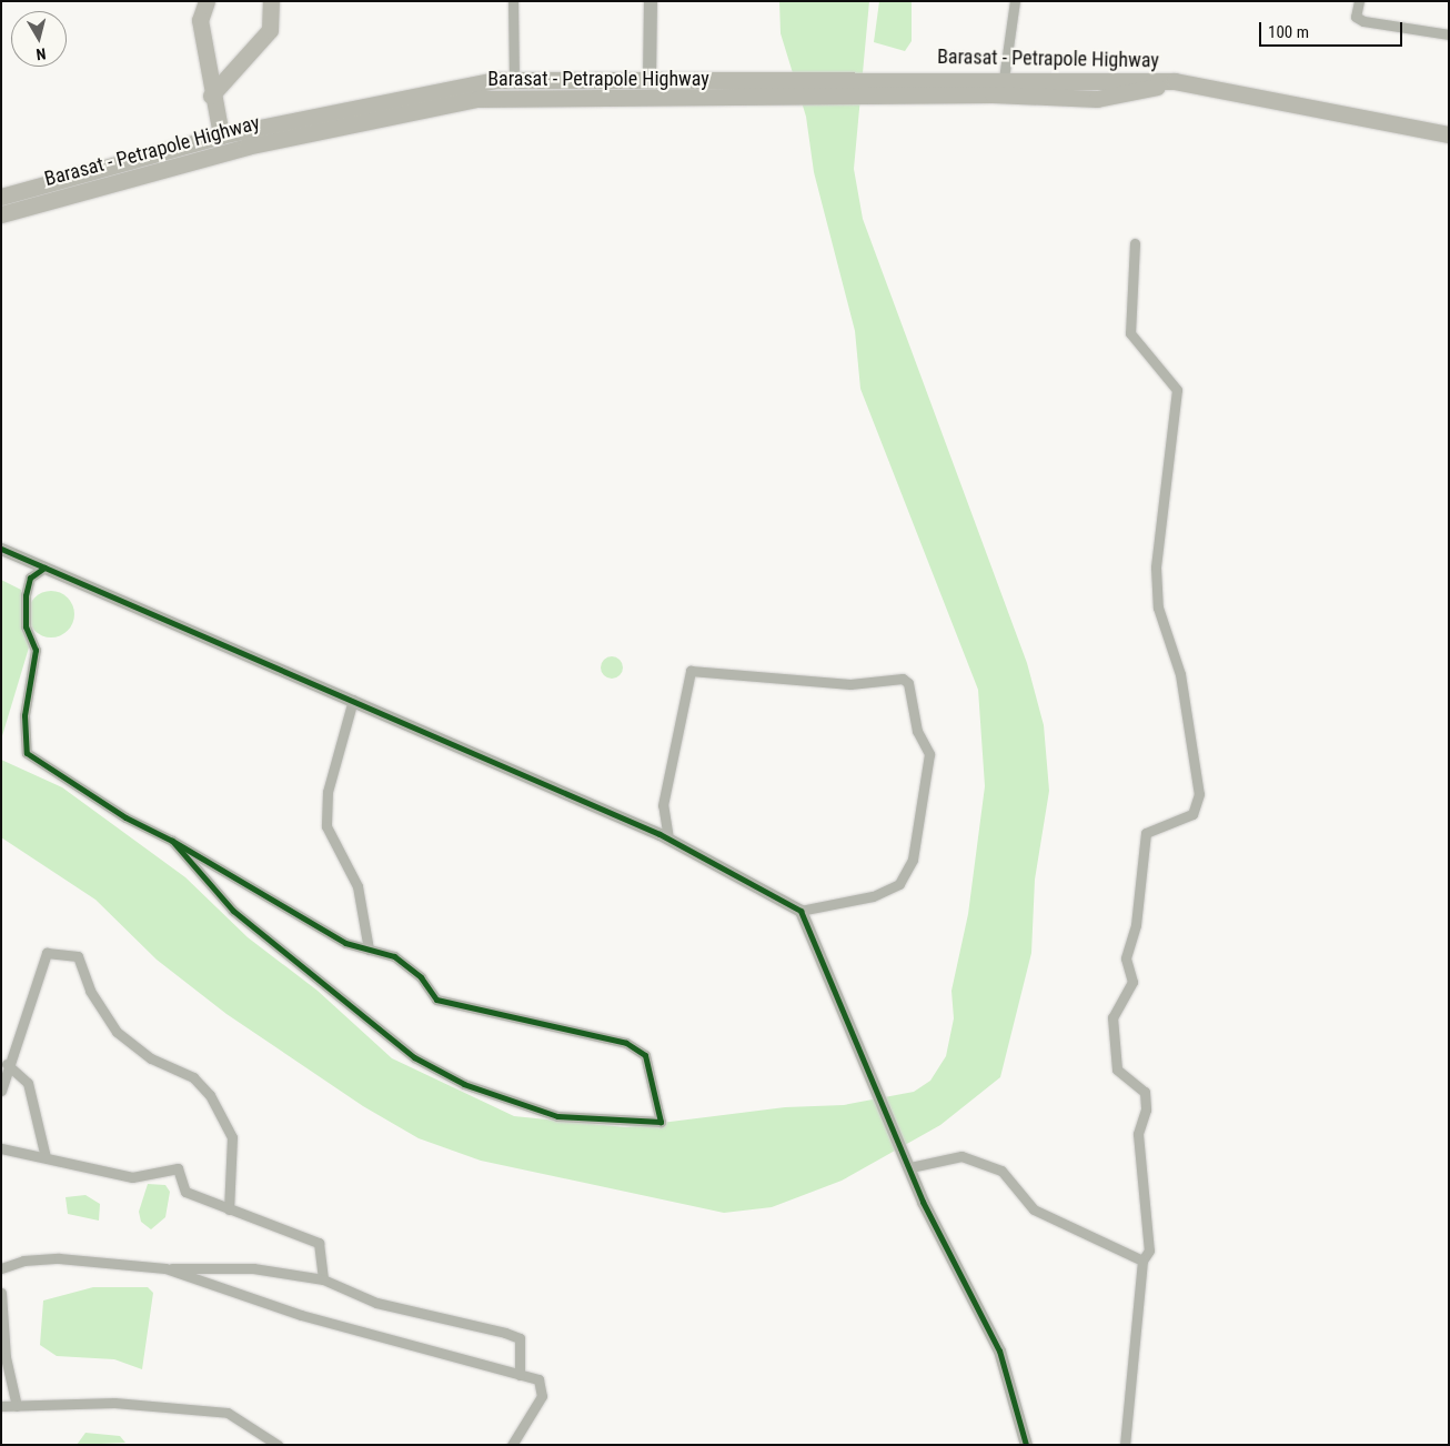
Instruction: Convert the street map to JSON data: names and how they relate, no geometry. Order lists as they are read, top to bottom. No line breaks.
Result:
{"streets":{"highway":["Barasat - Petrapole Highway"]},"scale_bar":"100 m","north":"bottom"}
